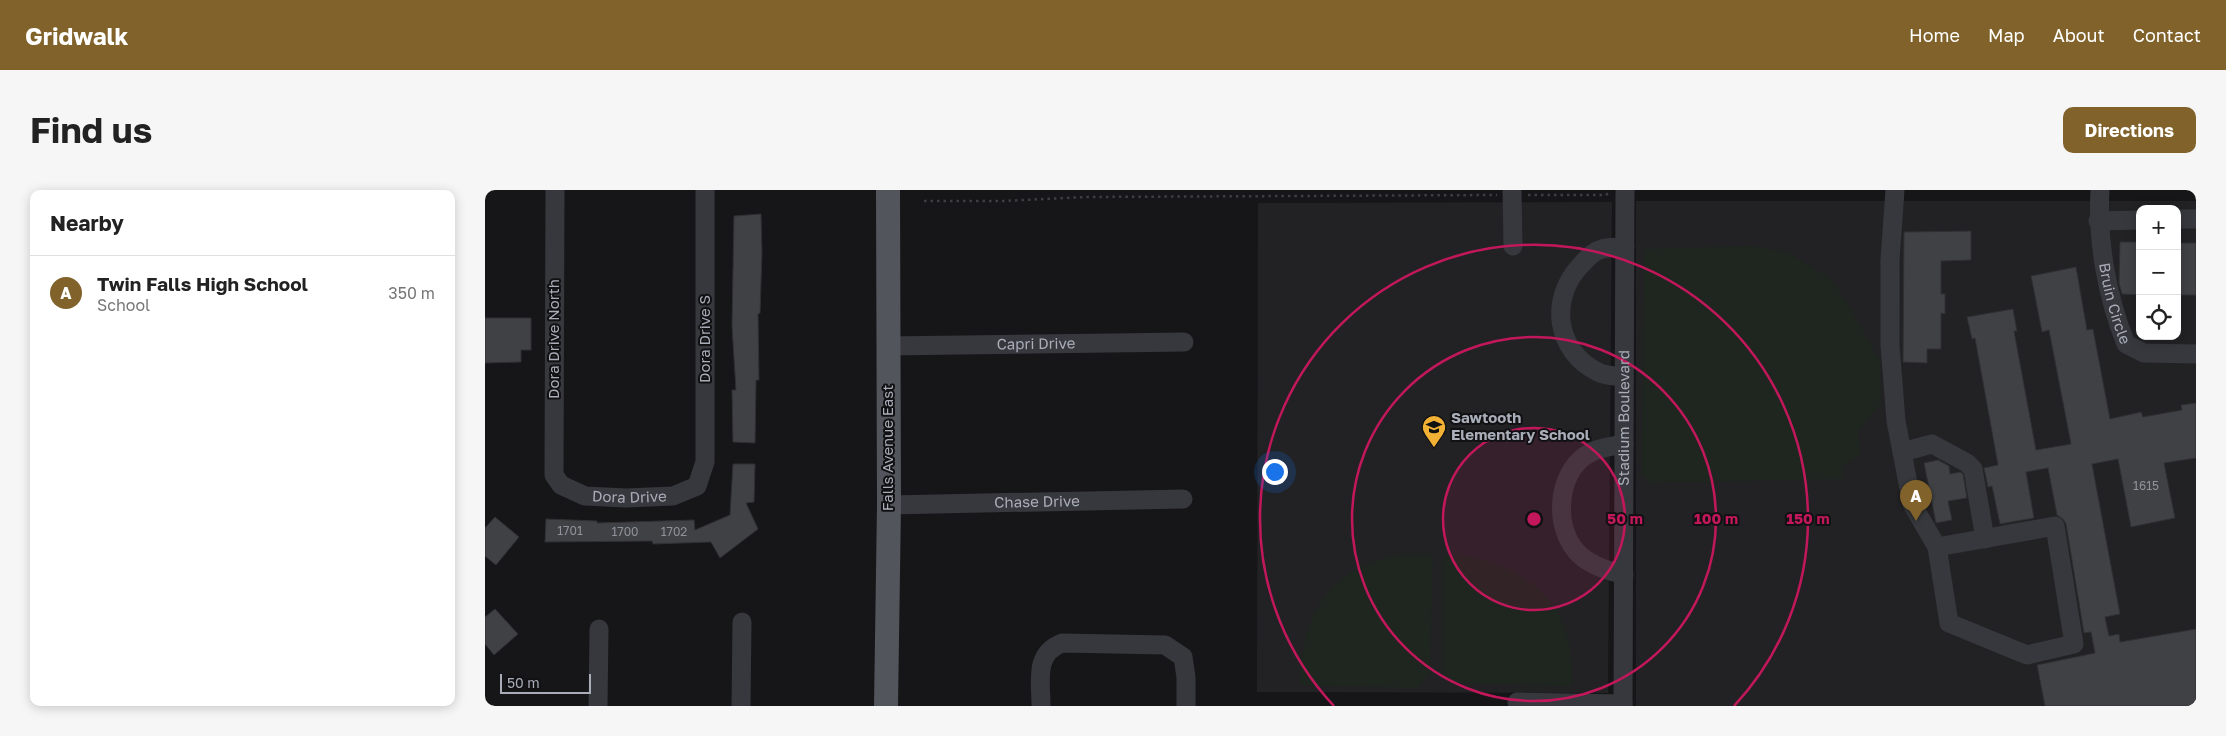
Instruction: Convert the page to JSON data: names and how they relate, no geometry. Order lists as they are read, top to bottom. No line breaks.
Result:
{"streets":{"main road":["Falls Avenue East"],"street":["Bruin Circle","Dora Drive North","Dora Drive S","Capri Drive","Stadium Boulevard","Dora Drive","Chase Drive"]},"crossings":[["Dora Drive North","Dora Drive"],["Dora Drive S","Dora Drive"],["Capri Drive","Falls Avenue East"],["Falls Avenue East","Chase Drive"]],"places":{"school or university":["Sawtooth Elementary School"]},"house_numbers":["1615","1701","1700","1702"],"scale_bar":"50 m","page":{"header":"Gridwalk","nav":["Home","Map","About","Contact"],"buttons":"Directions","title":"Find us","heading":"Nearby","map_buttons":["+","−"],"list":[{"mark":"A","name":"Twin Falls High School","note":"School","value":"350 m"}],"pins":"A","scale":"50 m"},"rings":["50 m","100 m","150 m"]}
